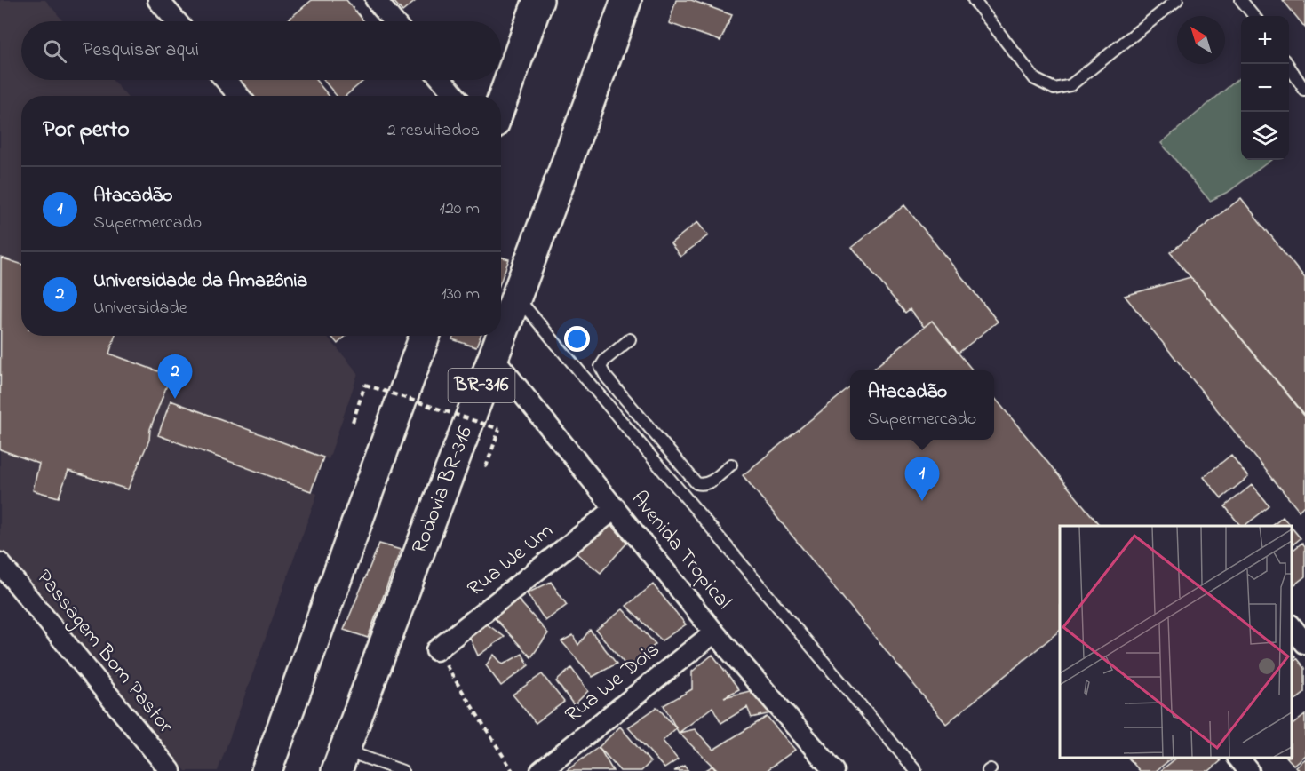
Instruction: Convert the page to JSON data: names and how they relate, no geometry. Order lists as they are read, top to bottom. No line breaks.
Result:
{"streets":{"highway":["BR-316","Rodovia BR-316"],"street":["Avenida Tropical","Rua We Um","Passagem Bom Pastor","Rua We Dois"]},"crossings":[["Rodovia BR-316","Avenida Tropical"],["Avenida Tropical","Rua We Um"],["Avenida Tropical","Rua We Dois"]],"north":"top left","page":{"map_buttons":["+","−"],"search":"Pesquisar aqui","heading":["Por perto","2 resultados"],"list":[{"mark":"1","name":"Atacadão","note":"Supermercado","value":"120 m"},{"mark":"2","name":"Universidade da Amazônia","note":"Universidade","value":"130 m"}],"pins":["2","1"],"popup":["Atacadão","Supermercado"]}}
